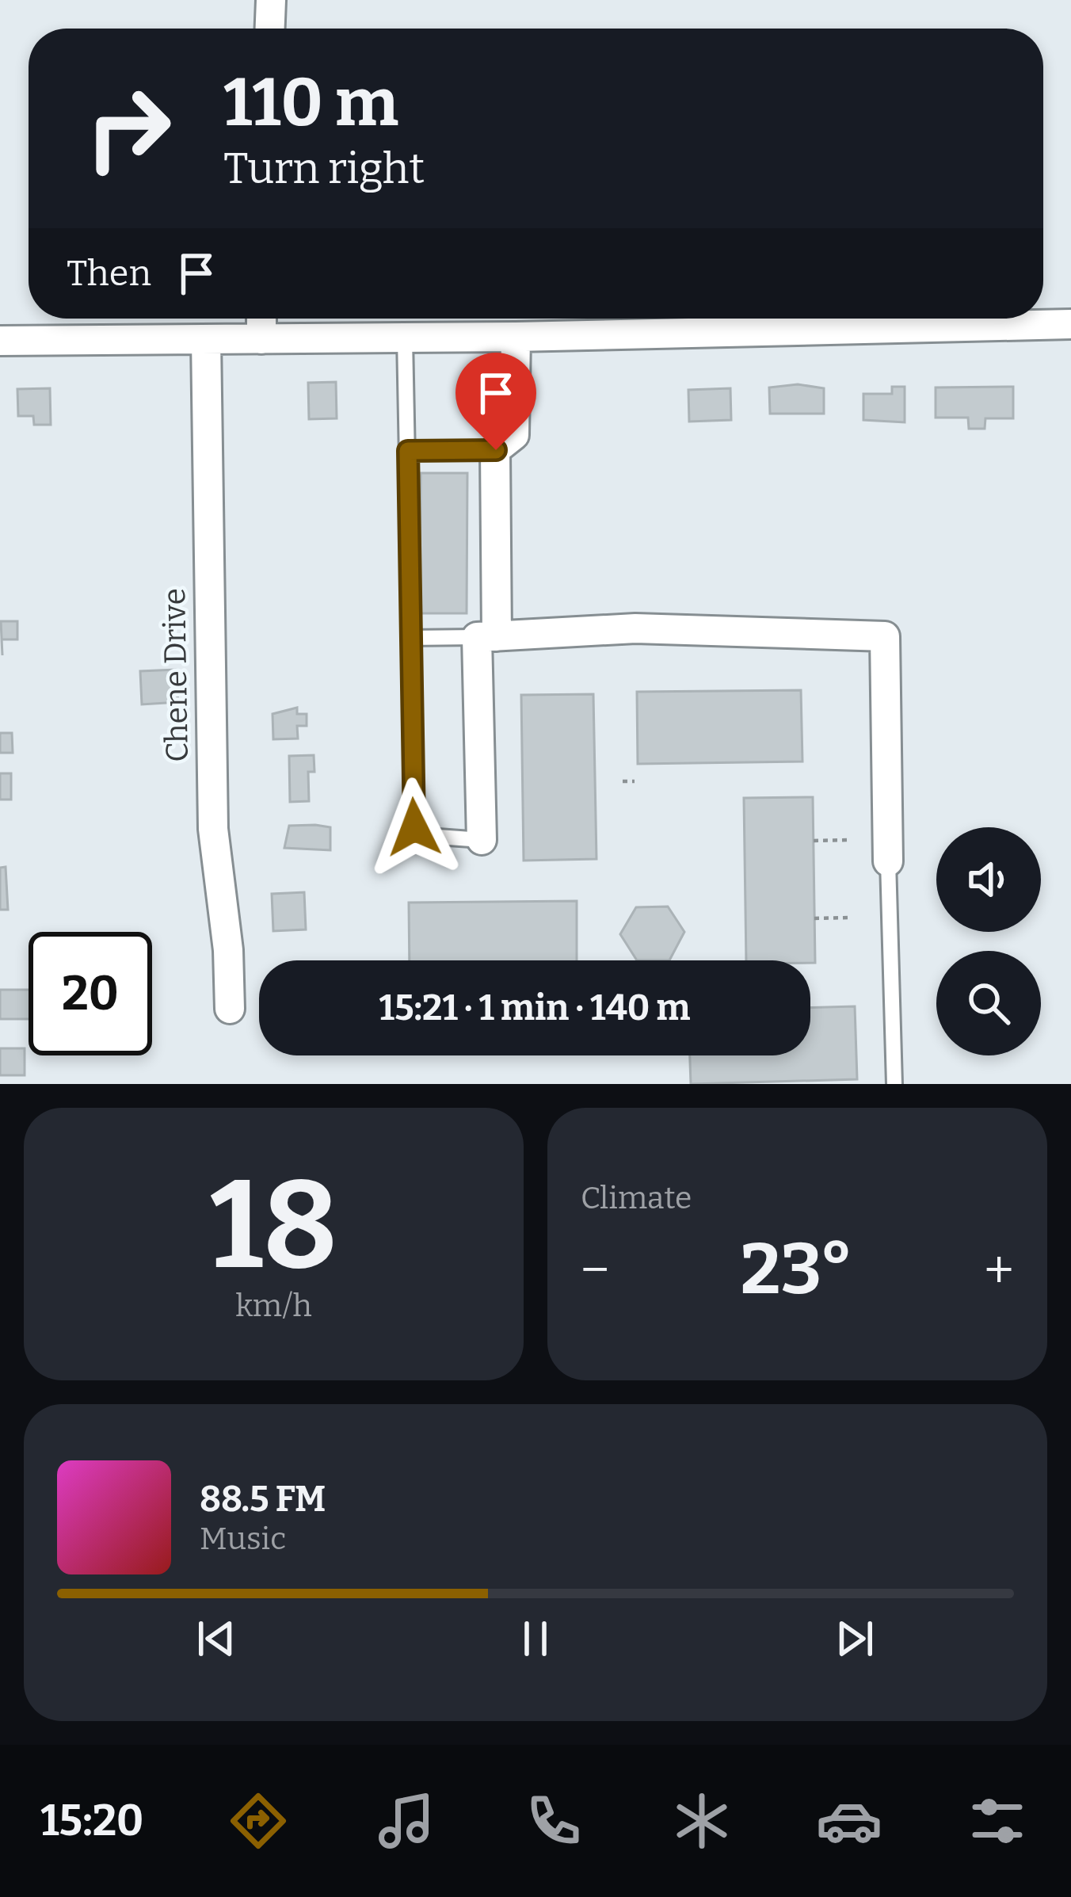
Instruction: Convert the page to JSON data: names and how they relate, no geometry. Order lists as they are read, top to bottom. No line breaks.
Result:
{"streets":{"street":["Chene Drive"]},"page":{"turn":["110 m","Turn right"],"then":"Then","limit":"20","trip":"15:21 · 1 min · 140 m","tile":[["18","km/h"],"Climate"],"heat":["−","23°","+"],"song":["88.5 FM","Music"],"tabs":"15:20"}}
